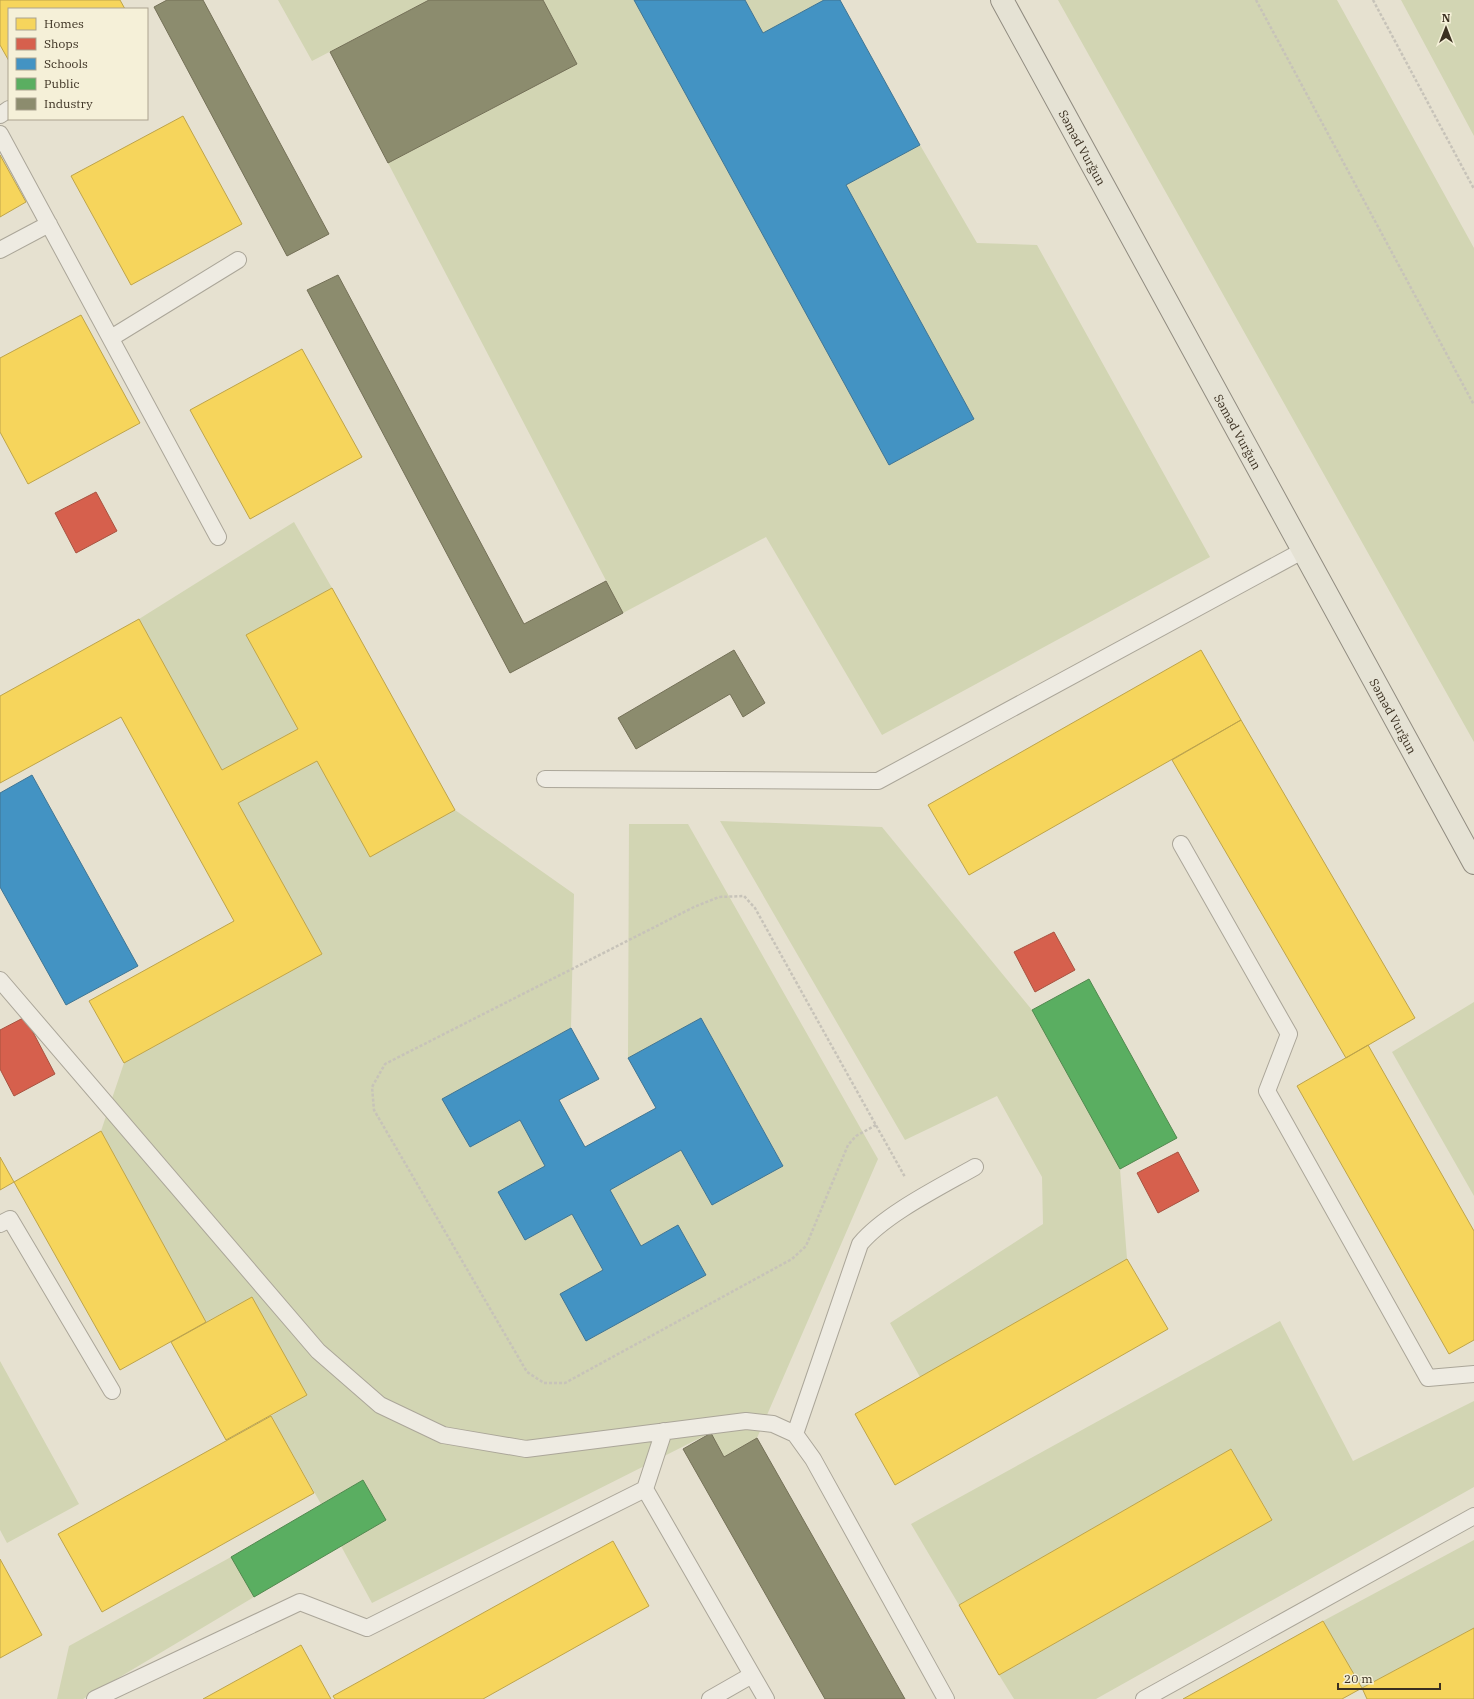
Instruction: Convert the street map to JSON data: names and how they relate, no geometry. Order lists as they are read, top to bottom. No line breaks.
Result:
{"streets":{"main road":["Səməd Vurğun"]},"legend":["Homes","Shops","Schools","Public","Industry"],"scale_bar":"20 m","north":"top"}
